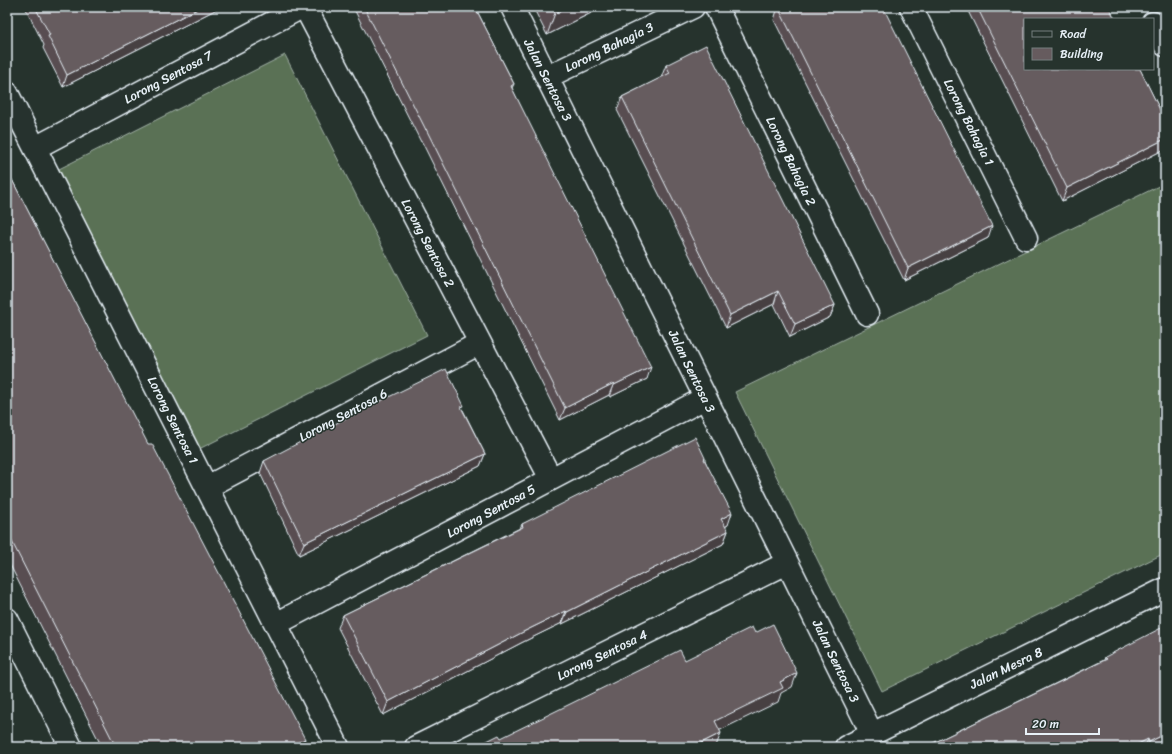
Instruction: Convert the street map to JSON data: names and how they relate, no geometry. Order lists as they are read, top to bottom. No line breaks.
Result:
{"streets":{"street":["Lorong Bahagia 3","Lorong Sentosa 7","Jalan Sentosa 3","Lorong Bahagia 1","Lorong Bahagia 2","Lorong Sentosa 2","Lorong Sentosa 6","Lorong Sentosa 1","Lorong Sentosa 5","Lorong Sentosa 4","Jalan Mesra 8"]},"crossings":[["Lorong Bahagia 3","Jalan Sentosa 3"],["Lorong Sentosa 7","Lorong Sentosa 2"],["Lorong Sentosa 7","Lorong Sentosa 1"],["Jalan Sentosa 3","Lorong Sentosa 5"],["Jalan Sentosa 3","Lorong Sentosa 4"],["Jalan Sentosa 3","Jalan Mesra 8"],["Lorong Sentosa 2","Lorong Sentosa 6"],["Lorong Sentosa 2","Lorong Sentosa 5"],["Lorong Sentosa 6","Lorong Sentosa 1"],["Lorong Sentosa 1","Lorong Sentosa 5"]],"legend":["Road","Building"],"scale_bar":"20 m"}
